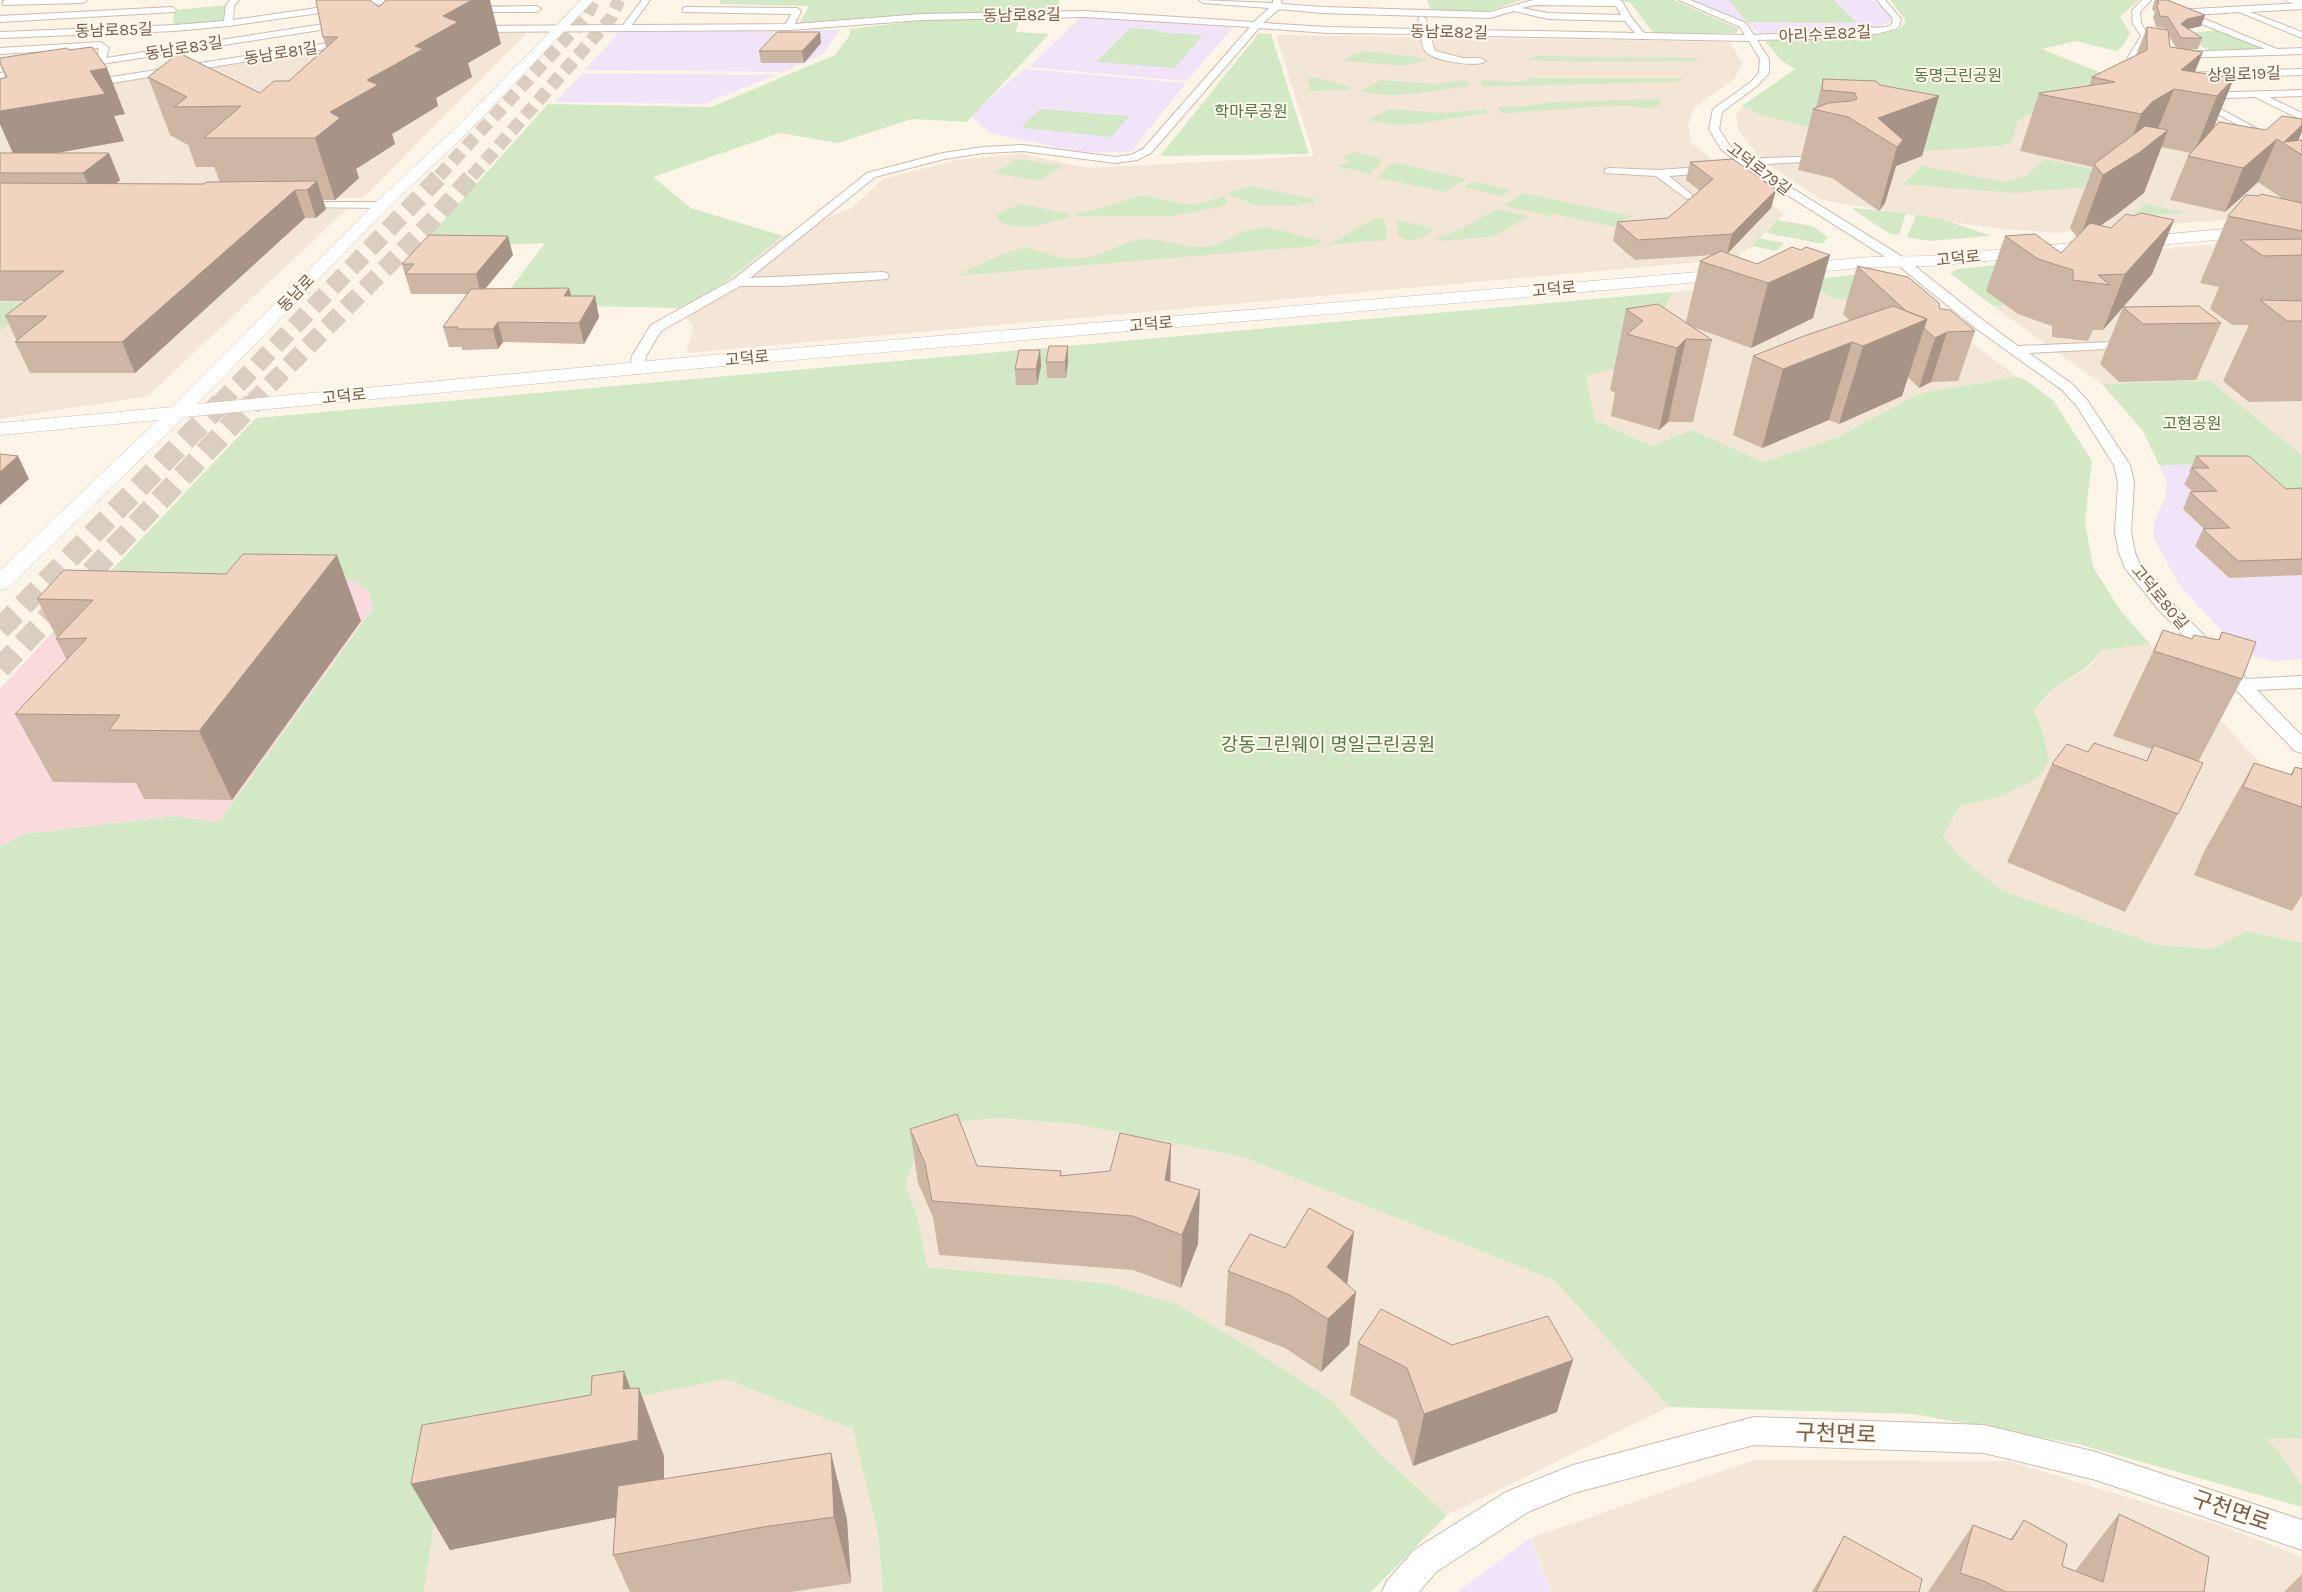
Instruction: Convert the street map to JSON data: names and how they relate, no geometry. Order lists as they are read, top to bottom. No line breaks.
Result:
{"streets":{"main road":["고덕로","동남로"],"street":["동남로82길","동남로85길","아리수로82길","동남로83길","동남로81길","상일로19길","고덕로79길","고덕로80길","구천면로"]},"crossings":[["동남로82길","아리수로82길"],["동남로82길","고덕로79길"],["동남로82길","동남로"],["동남로85길","동남로83길"],["아리수로82길","고덕로79길"],["고덕로79길","고덕로"],["고덕로79길","고덕로80길"],["고덕로","동남로"],["고덕로","고덕로80길"]],"parks":["동명근린공원","학마루공원","고현공원","강동그린웨이 명일근린공원"]}
